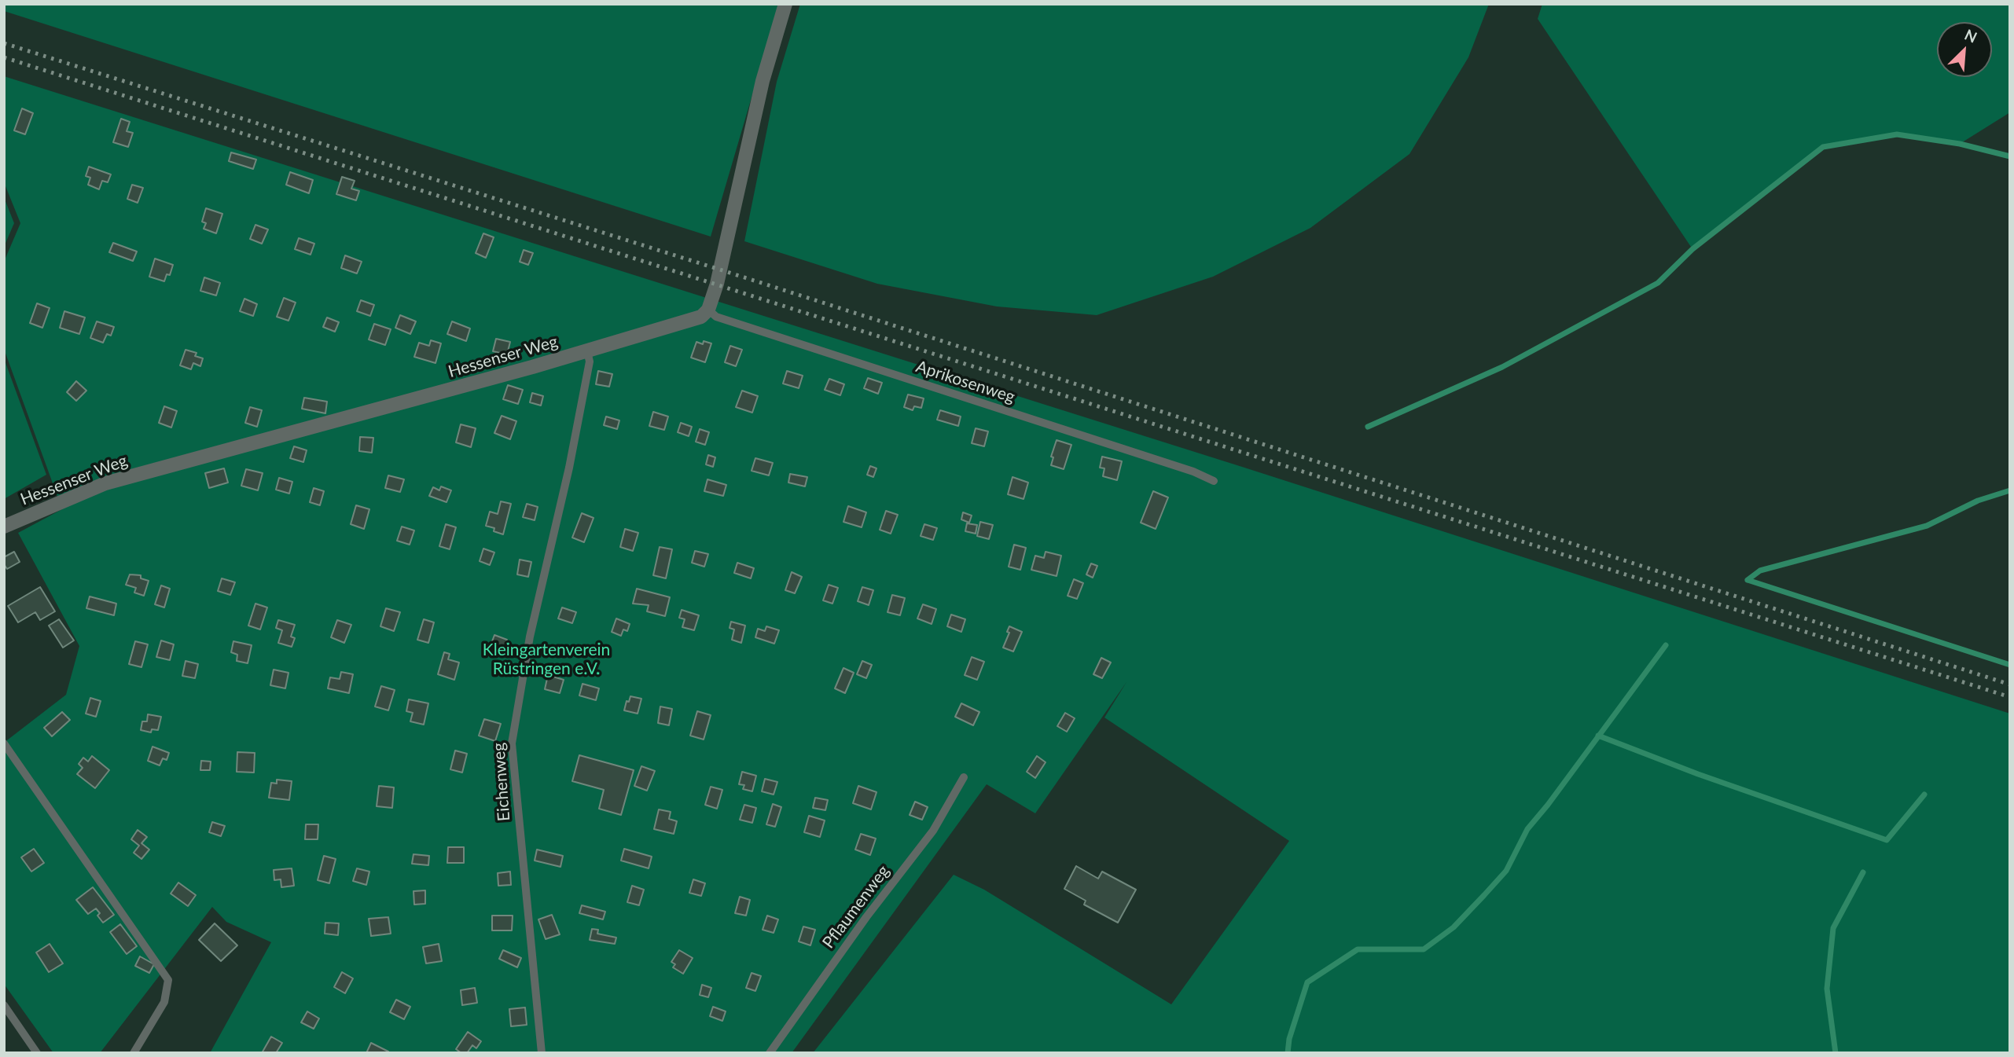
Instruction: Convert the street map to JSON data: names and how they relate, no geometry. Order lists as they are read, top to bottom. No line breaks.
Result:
{"streets":{"street":["Hessenser Weg"],"lane":["Aprikosenweg","Eichenweg","Pflaumenweg"]},"crossings":[["Hessenser Weg","Aprikosenweg"],["Hessenser Weg","Eichenweg"]],"parks":["Kleingartenverein Rüstringen e.V."],"north":"top right"}
